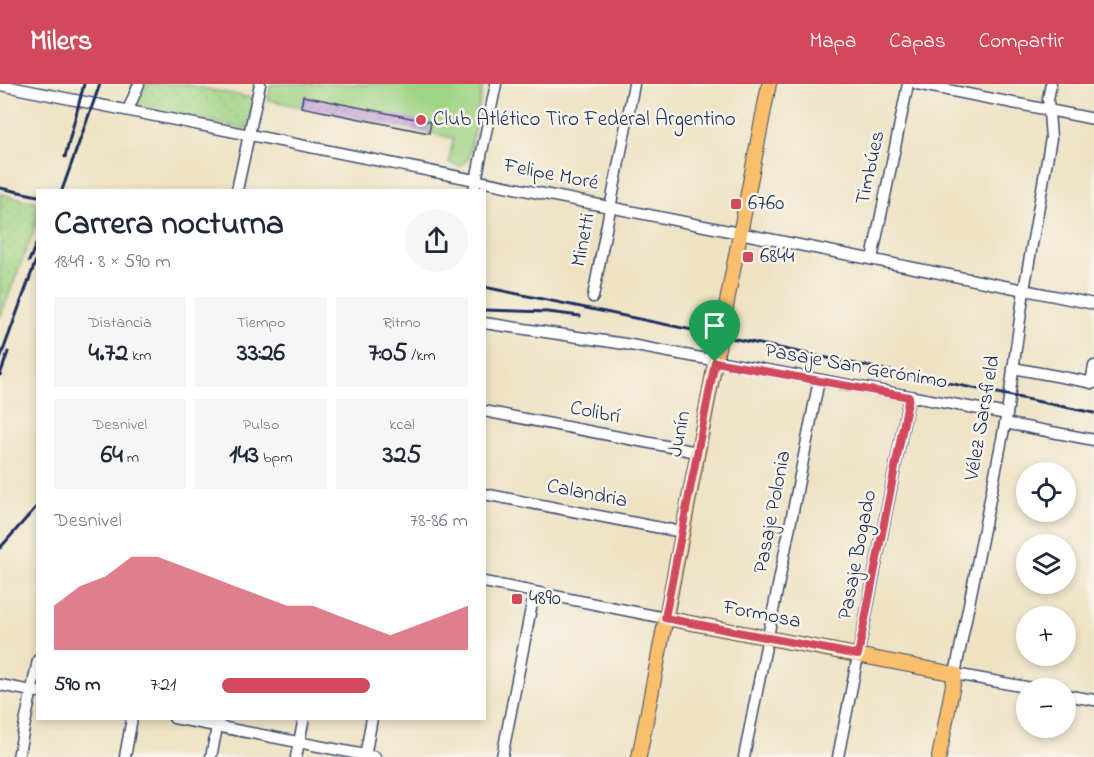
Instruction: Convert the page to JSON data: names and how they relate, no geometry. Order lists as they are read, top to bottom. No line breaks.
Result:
{"streets":{"main road":["Vélez Sarsfield","Junín","Formosa"],"street":["Timbúes","Felipe Moré","Minetti","Pasaje San Gerónimo","Colibrí","Calandria","Pasaje Polonia","Pasaje Bogado"]},"crossings":[["Timbúes","Felipe Moré"],["Felipe Moré","Minetti"],["Felipe Moré","Vélez Sarsfield"],["Felipe Moré","Junín"],["Pasaje San Gerónimo","Vélez Sarsfield"],["Pasaje San Gerónimo","Junín"],["Pasaje San Gerónimo","Pasaje Polonia"],["Pasaje San Gerónimo","Pasaje Bogado"],["Colibrí","Junín"],["Vélez Sarsfield","Formosa"],["Junín","Calandria"],["Junín","Formosa"],["Pasaje Polonia","Formosa"],["Pasaje Bogado","Formosa"]],"places":{"other":["Club Atlético Tiro Federal Argentino"],"transit":["6760","6844","4890"]},"page":{"header":"Milers","nav":["Mapa","Capas","Compartir"],"heading":["Carrera nocturna","18:49 · 8 × 590 m"],"stats":[["Distancia","4.72 km"],["Tiempo","33:26"],["Ritmo","7:05 /km"],["Desnivel","64 m"],["Pulso","143 bpm"],["kcal","325"]],"map_buttons":["+","−"],"chart":["Desnivel","78–86 m"],"list":[{"name":"590 m","note":"7:21"}]}}
